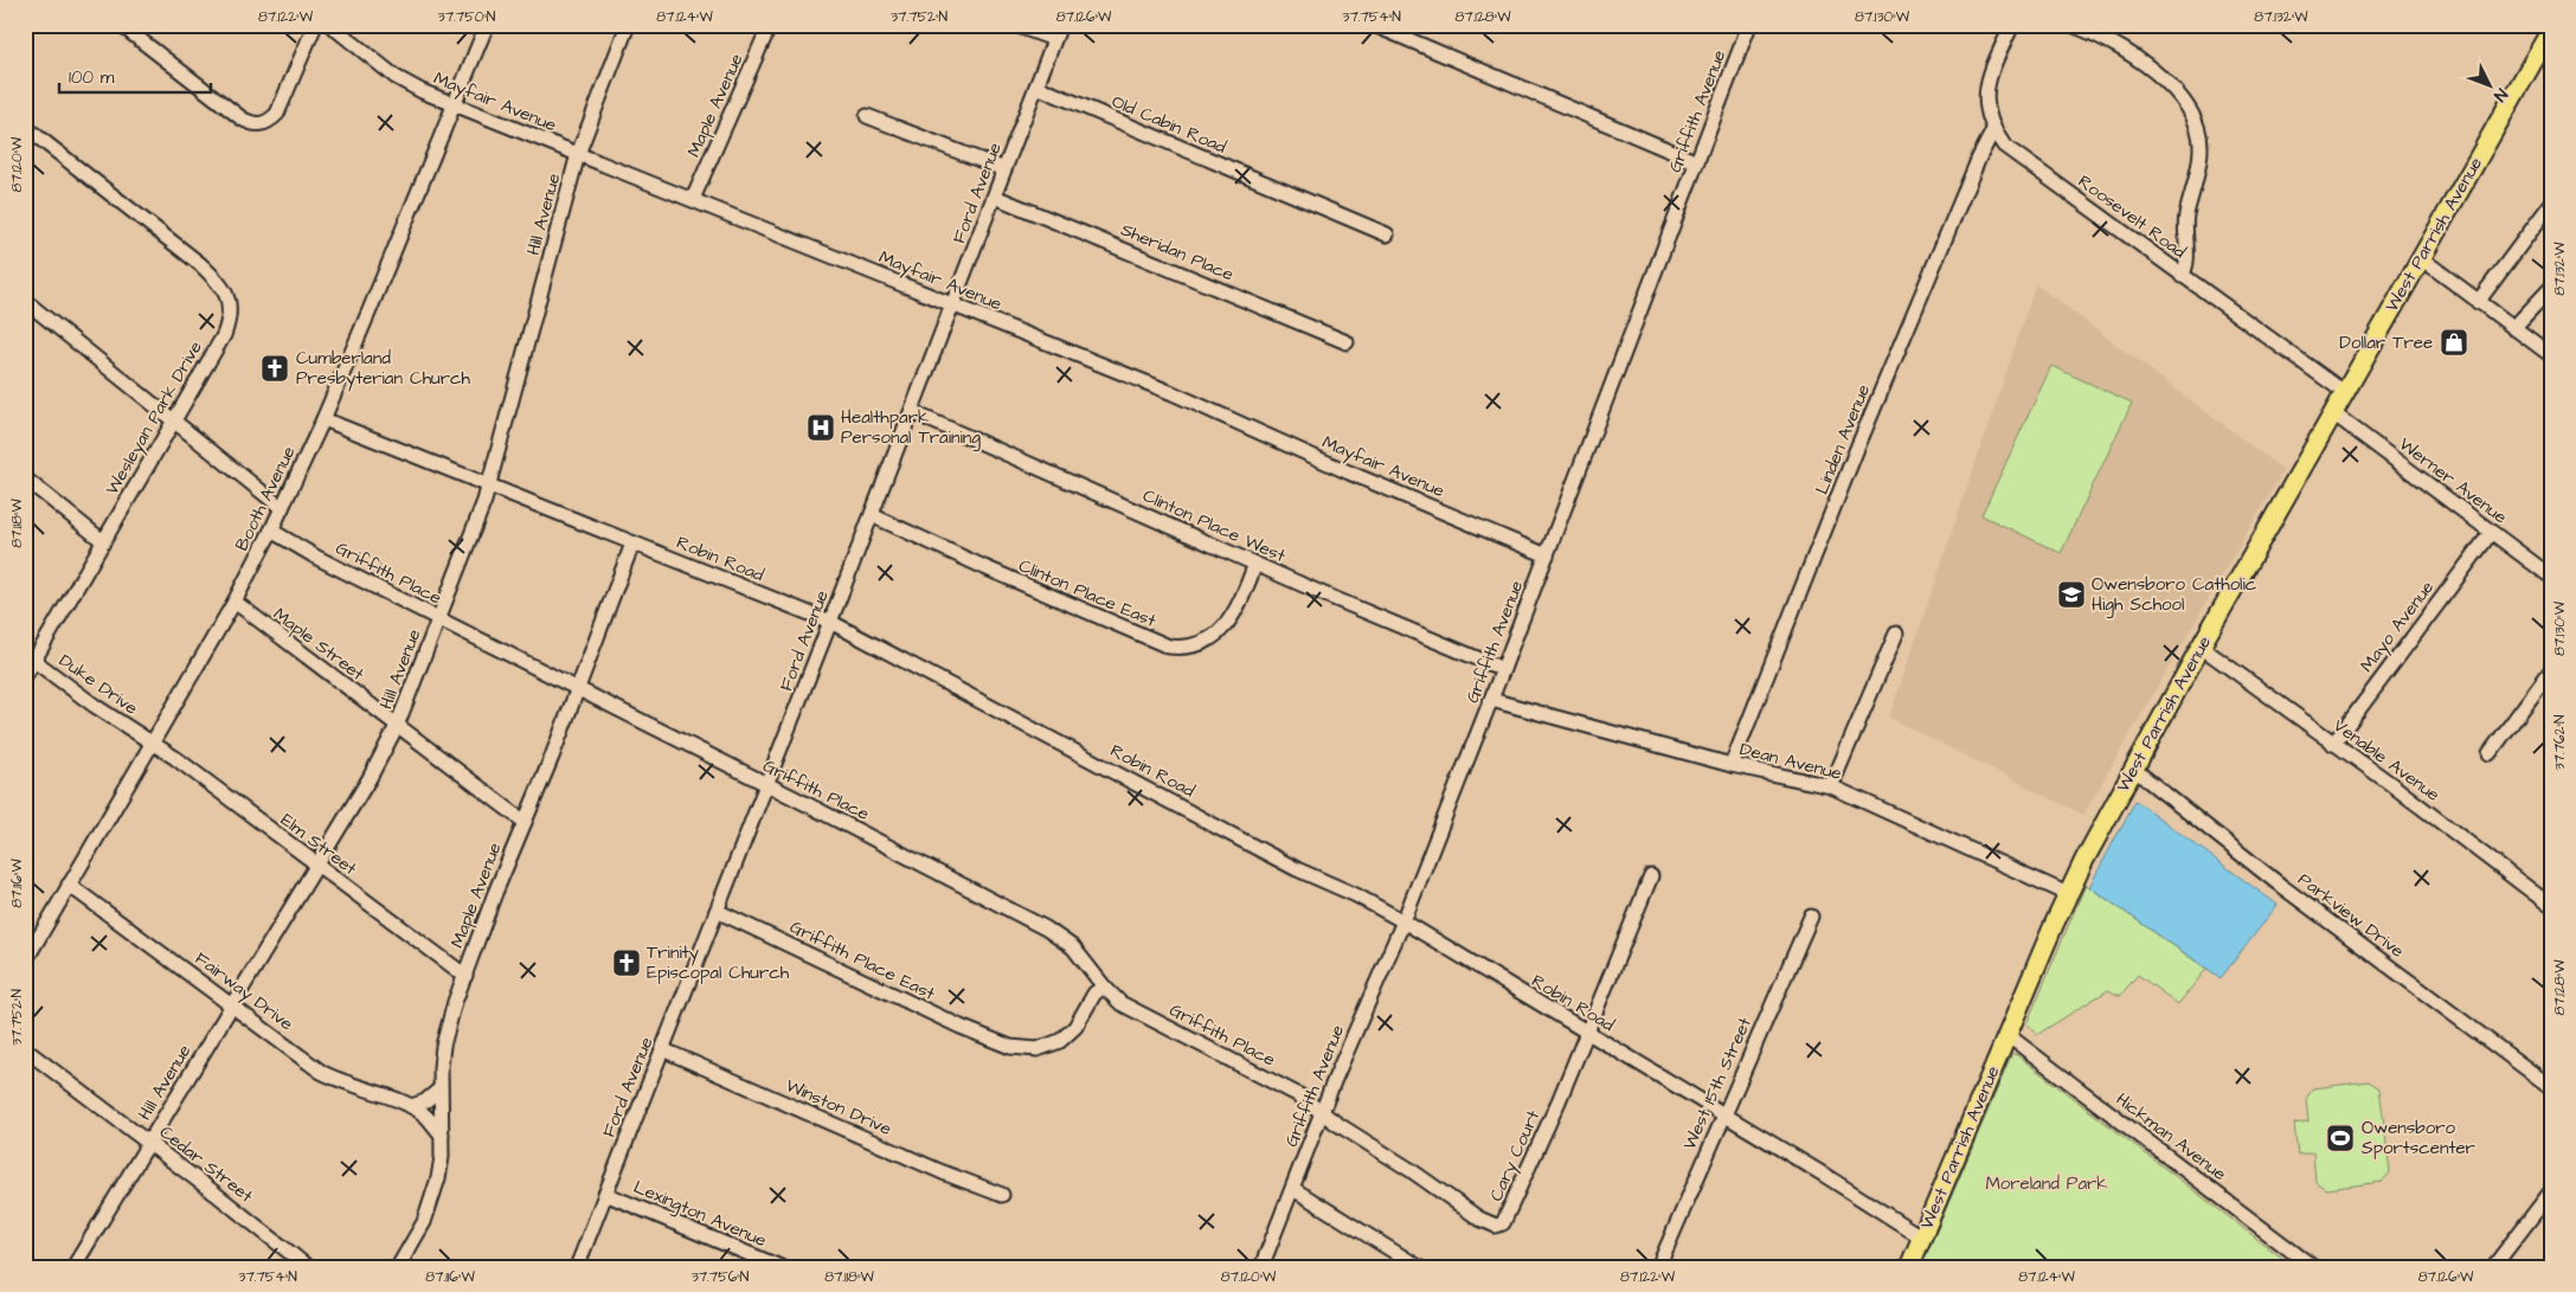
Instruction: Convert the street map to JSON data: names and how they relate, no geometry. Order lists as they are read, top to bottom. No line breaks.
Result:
{"streets":{"main road":["West Parrish Avenue"],"street":["Mayfair Avenue","Maple Avenue","Griffith Avenue","Old Cabin Road","Ford Avenue","Hill Avenue","Roosevelt Road","Sheridan Place","Wesleyan Park Drive","Linden Avenue","Werner Avenue","Booth Avenue","Clinton Place West","Robin Road","Griffith Place","Clinton Place East","Mayo Avenue","Maple Street","Duke Drive","Venable Avenue","Dean Avenue","Elm Street","Parkview Drive","Griffith Place East","Fairway Drive","West 15th Street","Winston Drive","Hickman Avenue","Cary Court","Cedar Street","Lexington Avenue"]},"crossings":[["Mayfair Avenue","Maple Avenue"],["Mayfair Avenue","Griffith Avenue"],["Mayfair Avenue","Ford Avenue"],["Mayfair Avenue","Hill Avenue"],["Mayfair Avenue","Booth Avenue"],["Maple Avenue","Robin Road"],["Maple Avenue","Griffith Place"],["Maple Avenue","Maple Street"],["Maple Avenue","Elm Street"],["Maple Avenue","Fairway Drive"],["Griffith Avenue","Clinton Place West"],["Griffith Avenue","Robin Road"],["Griffith Avenue","Griffith Place"],["Griffith Avenue","Dean Avenue"],["Griffith Avenue","Cary Court"],["Old Cabin Road","Ford Avenue"],["Ford Avenue","Sheridan Place"],["Ford Avenue","Clinton Place West"],["Ford Avenue","Robin Road"],["Ford Avenue","Griffith Place"],["Ford Avenue","Clinton Place East"],["Ford Avenue","Griffith Place East"],["Ford Avenue","Winston Drive"],["Ford Avenue","Lexington Avenue"],["Hill Avenue","Robin Road"],["Hill Avenue","Griffith Place"],["Hill Avenue","Maple Street"],["Hill Avenue","Elm Street"],["Hill Avenue","Fairway Drive"],["Hill Avenue","Cedar Street"],["Roosevelt Road","West Parrish Avenue"],["Roosevelt Road","Linden Avenue"],["West Parrish Avenue","Werner Avenue"],["West Parrish Avenue","Robin Road"],["West Parrish Avenue","Venable Avenue"],["West Parrish Avenue","Dean Avenue"],["West Parrish Avenue","Parkview Drive"],["West Parrish Avenue","Hickman Avenue"],["Wesleyan Park Drive","Duke Drive"],["Linden Avenue","Dean Avenue"],["Werner Avenue","Mayo Avenue"],["Booth Avenue","Robin Road"],["Booth Avenue","Griffith Place"],["Booth Avenue","Maple Street"],["Booth Avenue","Duke Drive"],["Booth Avenue","Elm Street"],["Booth Avenue","Fairway Drive"],["Clinton Place West","Clinton Place East"],["Robin Road","West 15th Street"],["Robin Road","Cary Court"],["Griffith Place","Griffith Place East"],["Griffith Place","Cary Court"],["Mayo Avenue","Venable Avenue"],["Duke Drive","Elm Street"]],"parks":["Moreland Park"],"places":{"shop":["Dollar Tree"],"church":["Cumberland Presbyterian Church","Trinity Episcopal Church"],"hospital":["Healthpark Personal Training"],"school or university":["Owensboro Catholic High School"],"sports":["Owensboro Sportscenter"]},"scale_bar":"100 m","north":"bottom right","coordinates":["87.122°W","37.750°N","87.124°W","37.752°N","87.126°W","37.754°N","87.128°W","87.130°W","87.132°W","87.120°W","87.118°W","37.762°N","87.116°W","37.756°N"]}
